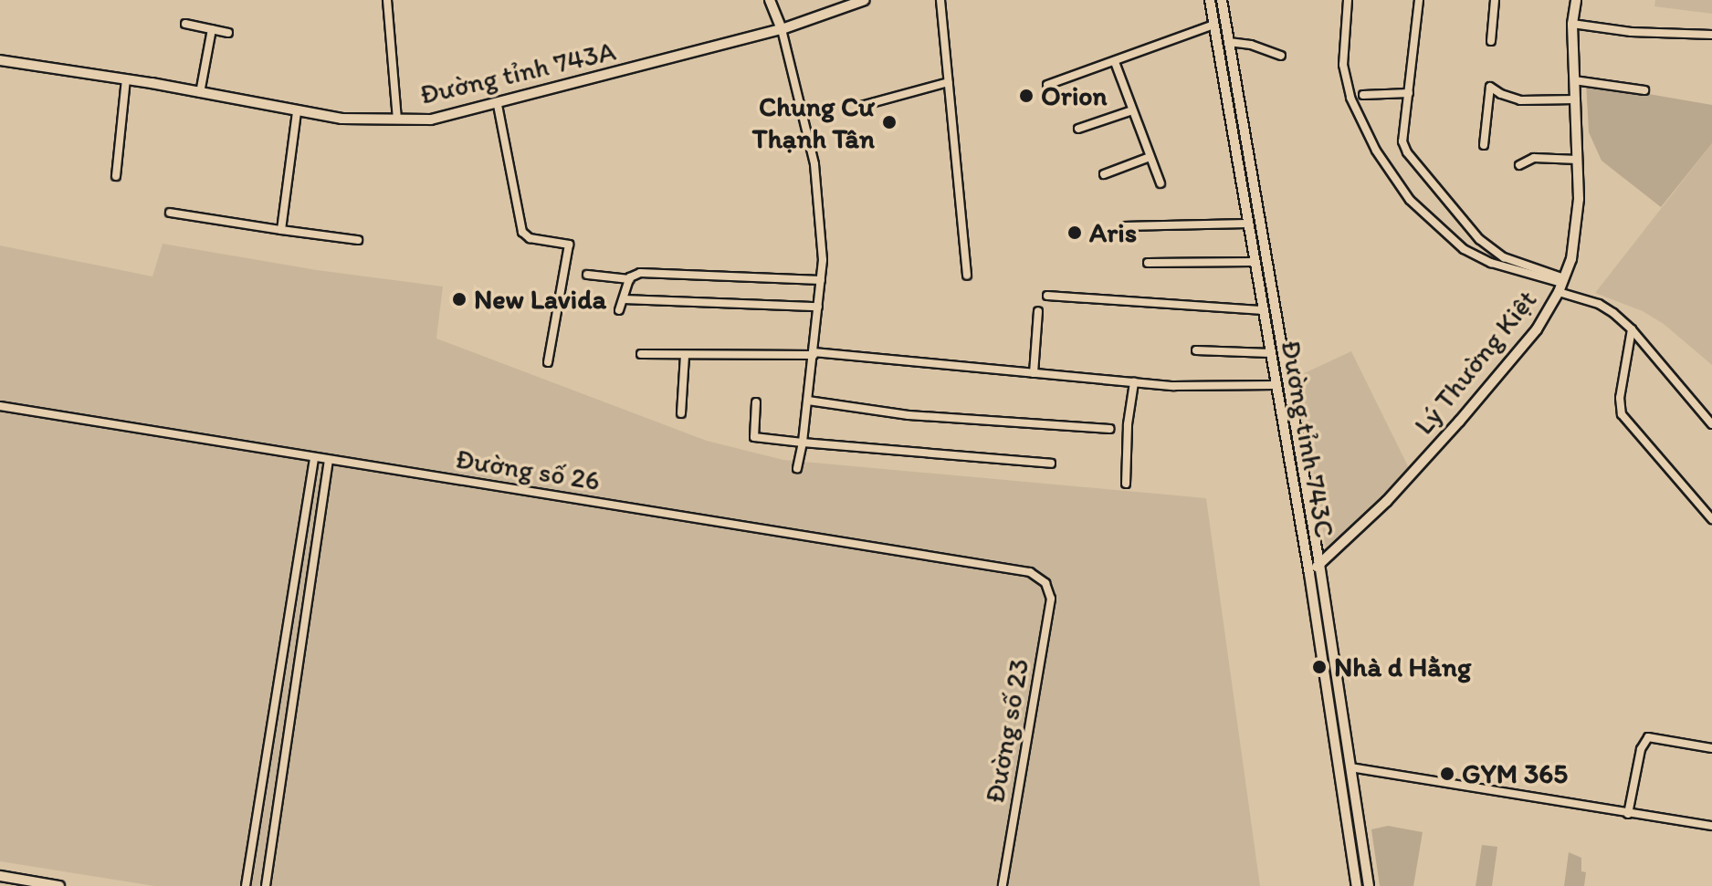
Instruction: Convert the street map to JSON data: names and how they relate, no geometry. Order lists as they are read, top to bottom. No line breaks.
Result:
{"streets":{"main road":["Đường tỉnh 743A","Lý Thường Kiệt","Đường tỉnh 743C"],"street":["Đường số 26","Đường số 23"]},"crossings":[["Lý Thường Kiệt","Đường tỉnh 743C"],["Đường số 26","Đường số 23"]],"places":["Orion","Chung Cư Thạnh Tân","Aris","New Lavida","Nhà d Hằng","GYM 365"]}
